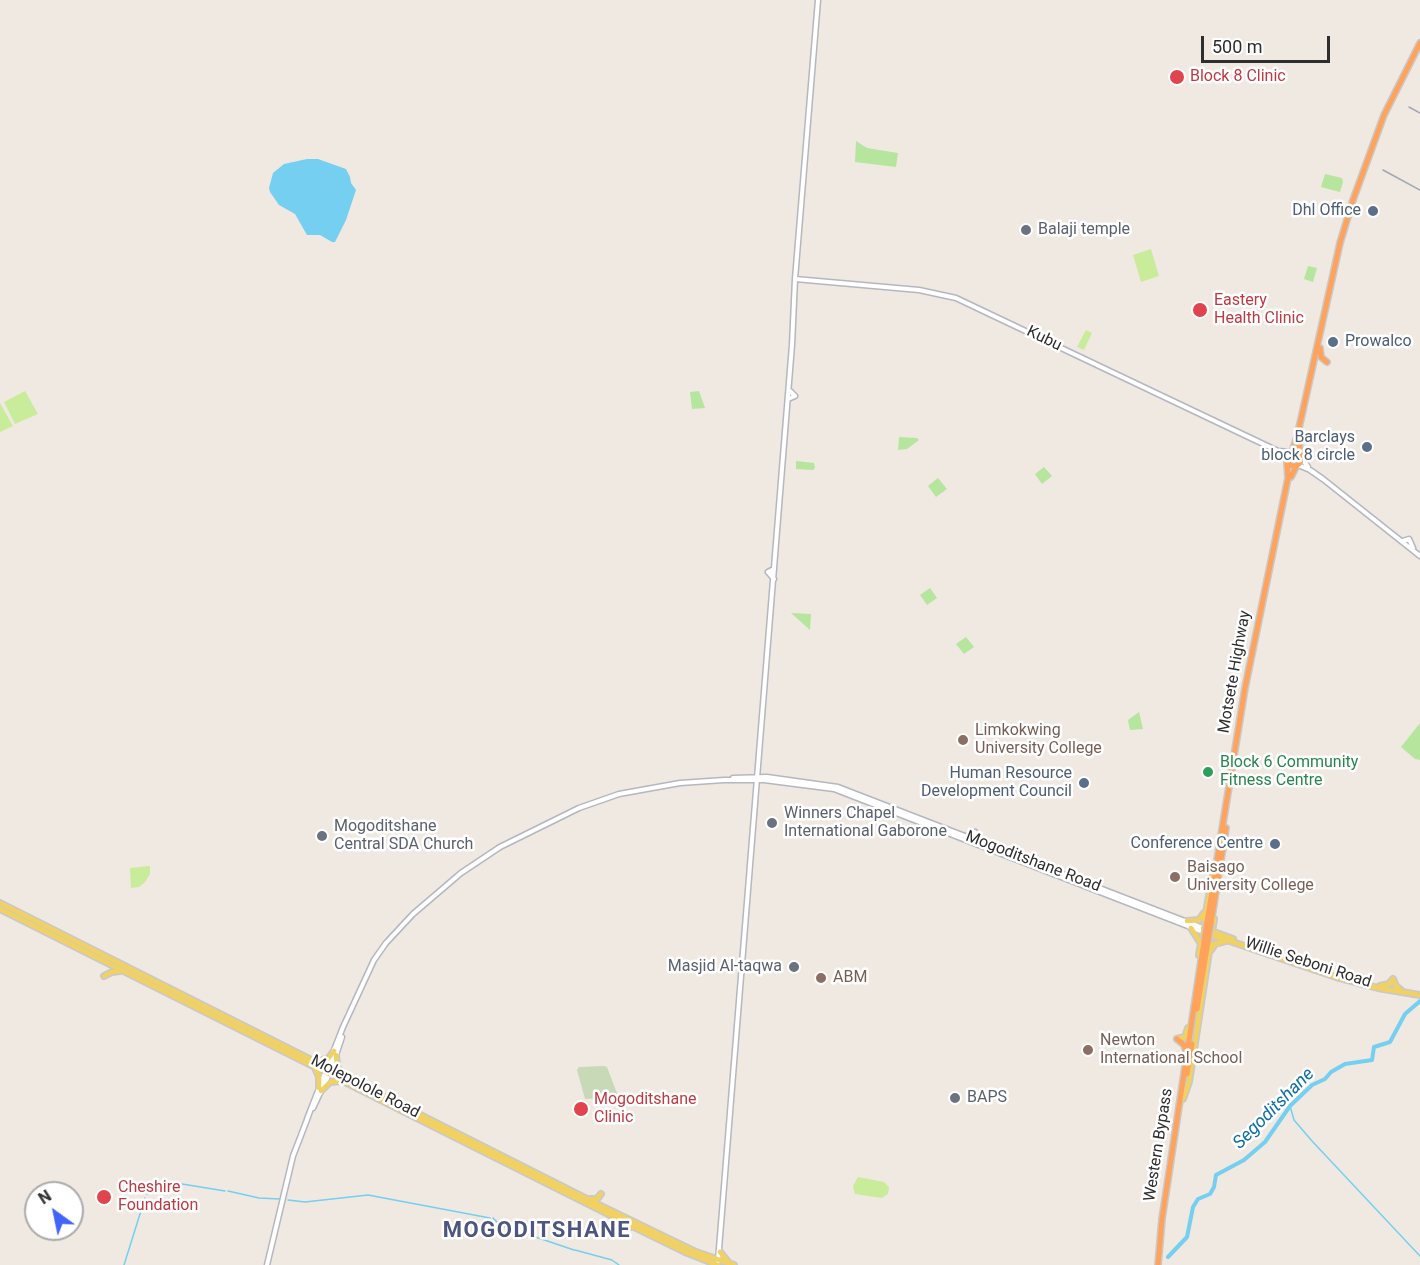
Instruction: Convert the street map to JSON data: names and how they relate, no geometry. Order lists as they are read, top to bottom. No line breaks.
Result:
{"streets":{"highway":["Motsete Highway","Western Bypass"],"main road":["Kubu","Mogoditshane Road","Willie Seboni Road","Molepolole Road"]},"crossings":[["Kubu","Motsete Highway"],["Motsete Highway","Western Bypass"],["Mogoditshane Road","Willie Seboni Road"]],"districts":["MOGODITSHANE"],"water":["Segoditshane"],"places":["Block 8 Clinic","Dhl Office","Balaji temple","Eastery Health Clinic","Prowalco","Barclays block 8 circle","Limkokwing University College","Block 6 Community Fitness Centre","Human Resource Development Council","Winners Chapel International Gaborone","Mogoditshane Central SDA Church","Conference Centre","Baisago University College","Masjid Al-taqwa","ABM","Newton International School","BAPS","Mogoditshane Clinic","Cheshire Foundation"],"scale_bar":"500 m","north":"top left"}
